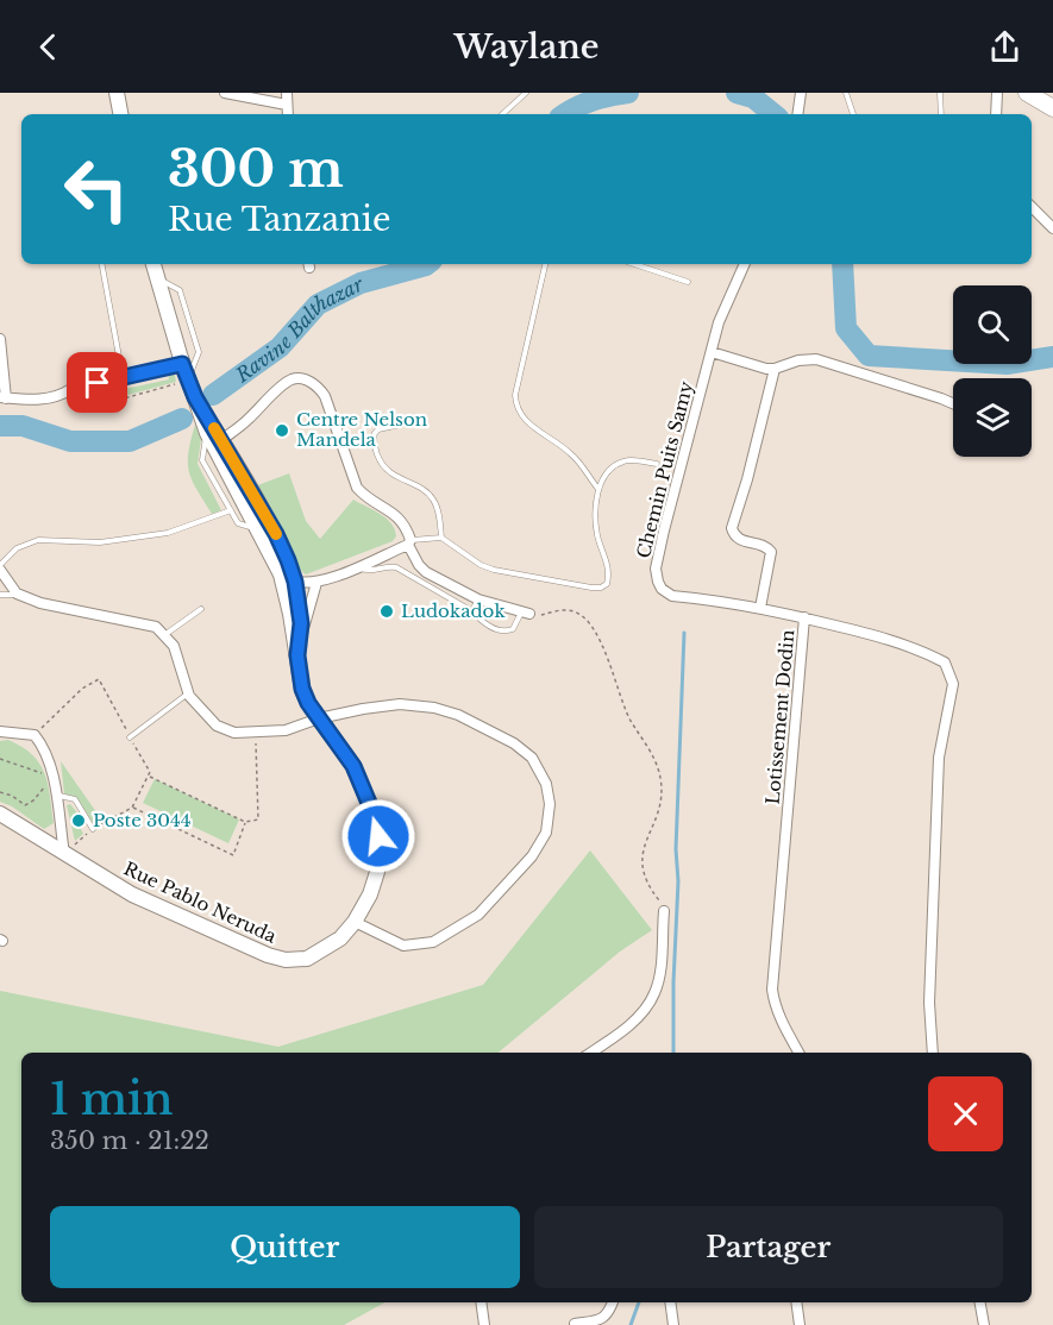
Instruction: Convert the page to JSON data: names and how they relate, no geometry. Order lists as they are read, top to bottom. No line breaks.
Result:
{"streets":{"main road":["Rue Pablo Neruda"],"street":["Chemin Puits Samy","Lotissement Dodin"]},"crossings":[["Chemin Puits Samy","Lotissement Dodin"]],"water":["Ravine Balthazar"],"places":["Centre Nelson Mandela","Ludokadok","Poste 3044"],"page":{"header":"Waylane","turn":["300 m","Rue Tanzanie"],"heading":["1 min","350 m · 21:22"],"buttons":["Quitter","Partager"]}}
